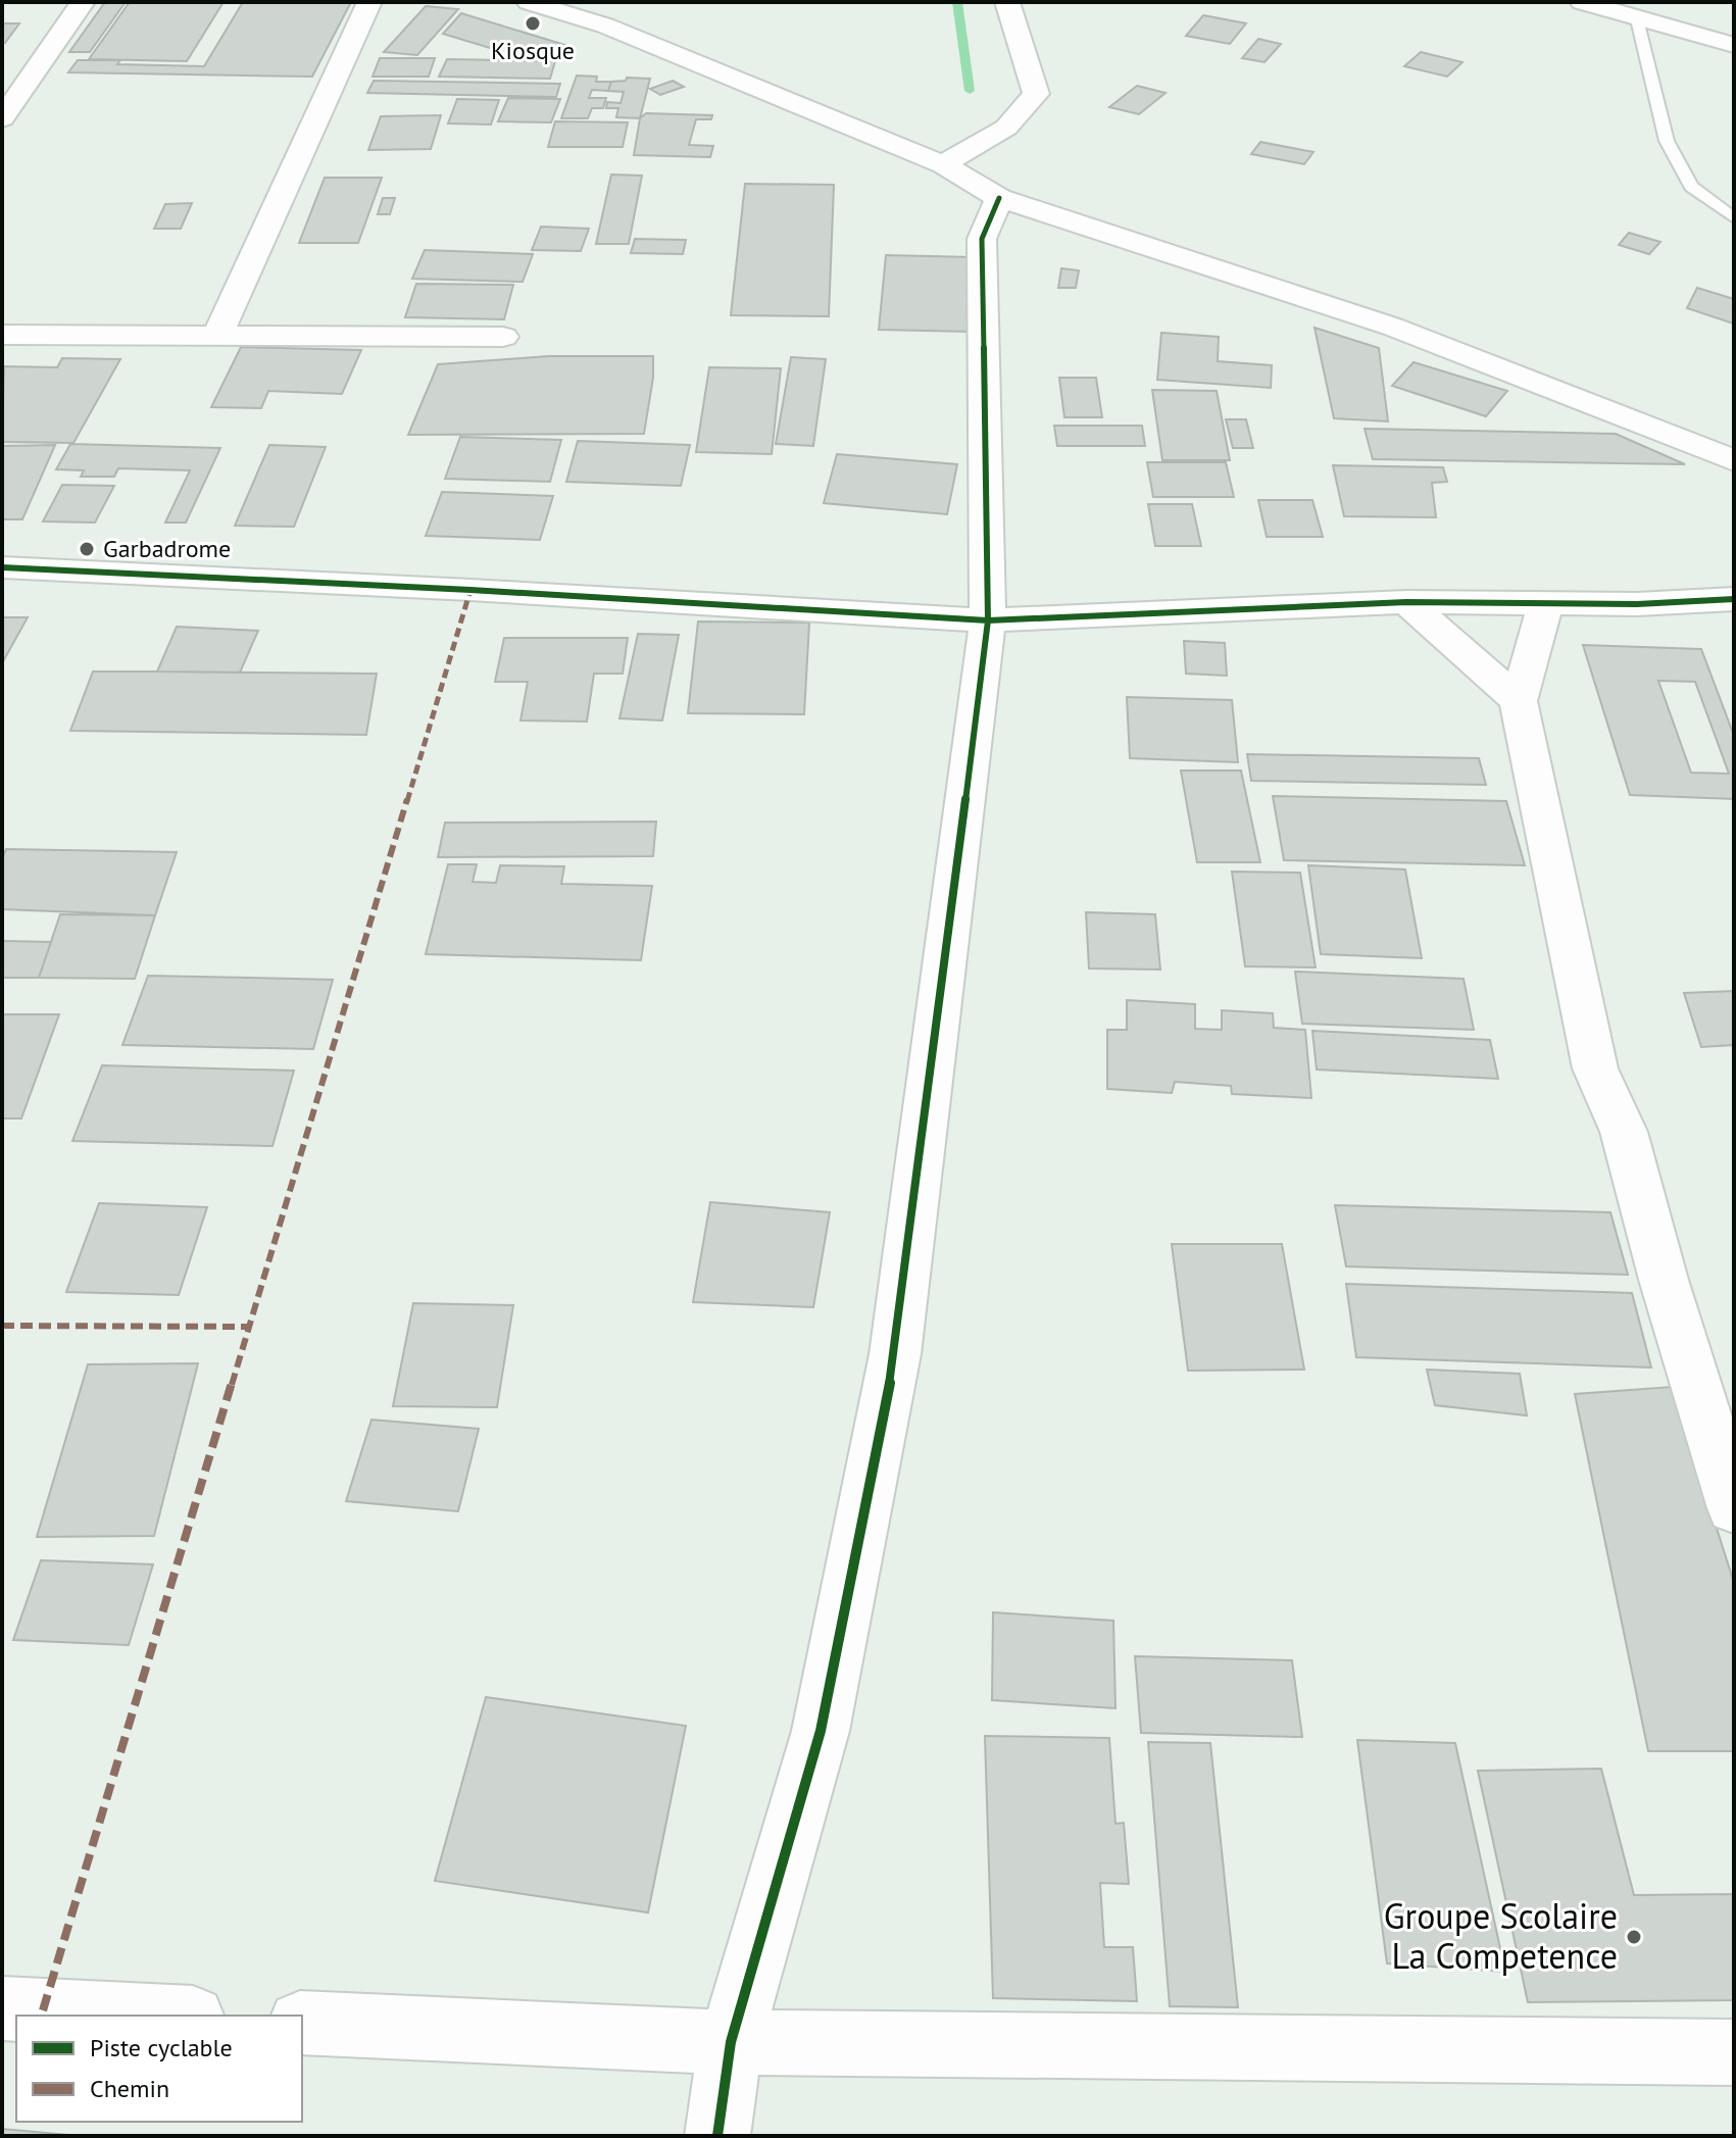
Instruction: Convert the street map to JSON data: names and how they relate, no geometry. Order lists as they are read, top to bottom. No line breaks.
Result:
{"places":["Kiosque","Garbadrome","Groupe Scolaire La Competence"],"legend":["Piste cyclable","Chemin"]}
